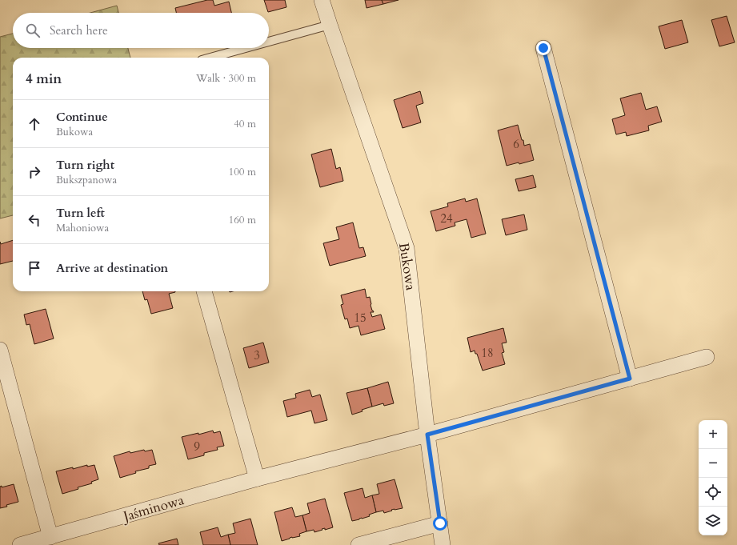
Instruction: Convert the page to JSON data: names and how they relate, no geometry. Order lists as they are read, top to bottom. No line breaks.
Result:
{"streets":{"street":["Bukowa","Jaśminowa"]},"crossings":[["Bukowa","Jaśminowa"]],"house_numbers":["6","24","15","18","3","9"],"page":{"search":"Search here","heading":["4 min","Walk · 300 m"],"list":[["Continue","Bukowa","40 m"],["Turn right","Bukszpanowa","100 m"],["Turn left","Mahoniowa","160 m"],"Arrive at destination"],"map_buttons":["+","−"]}}
